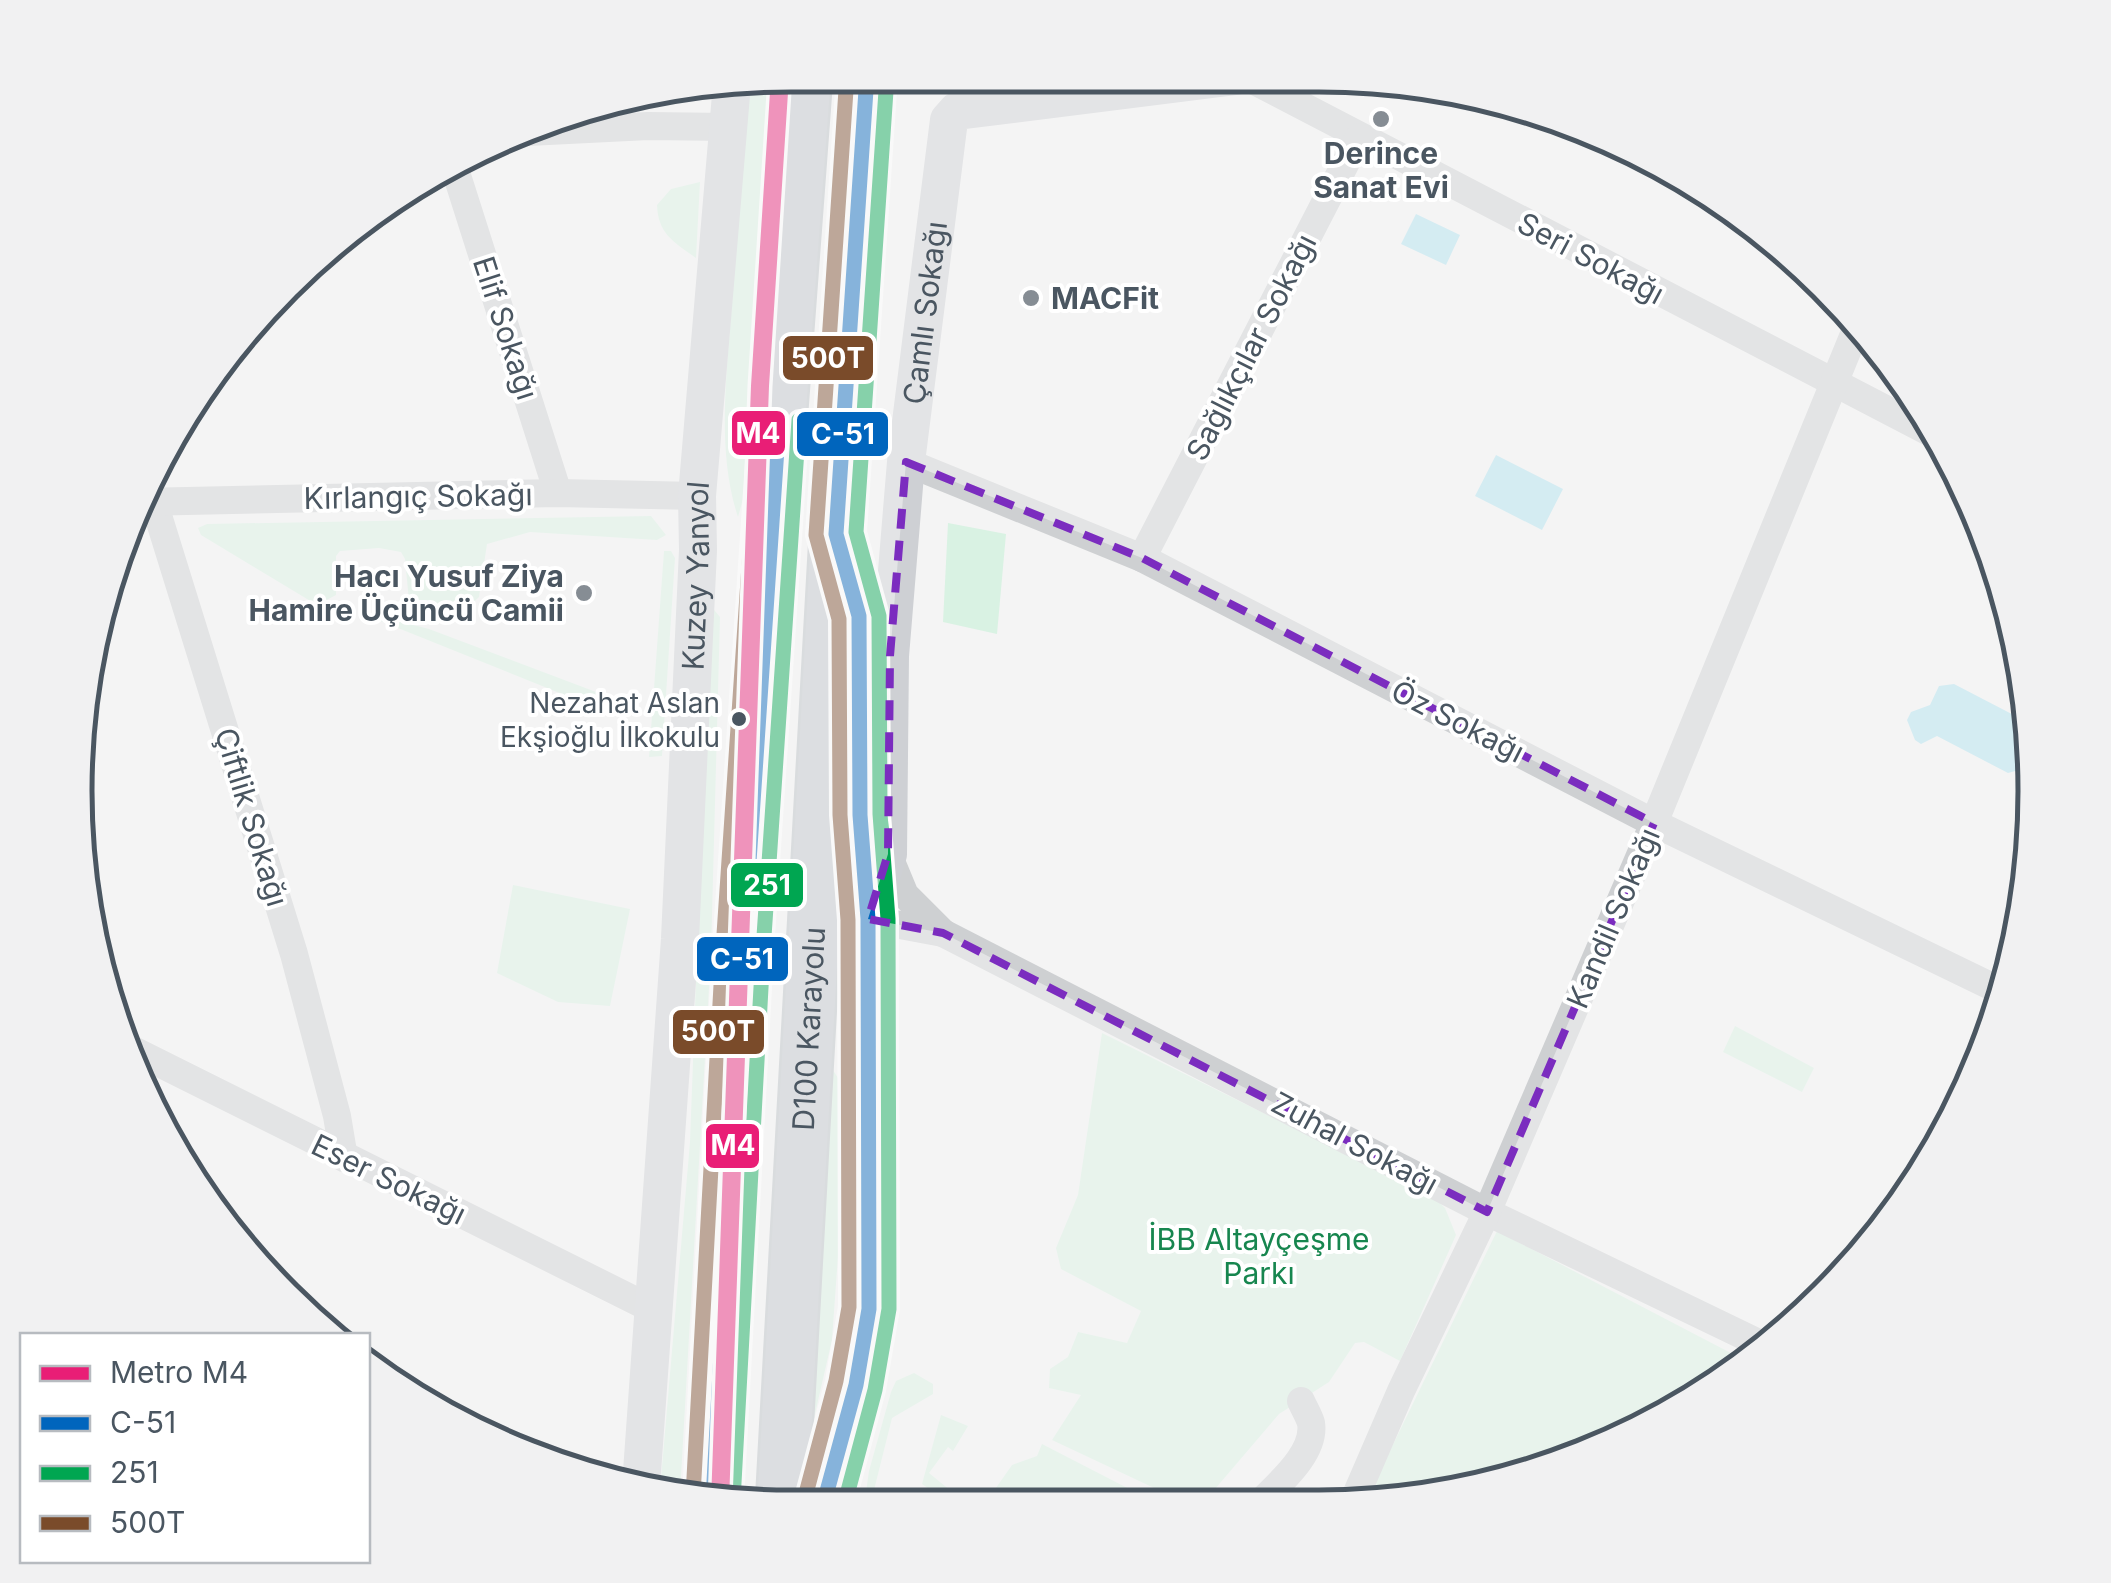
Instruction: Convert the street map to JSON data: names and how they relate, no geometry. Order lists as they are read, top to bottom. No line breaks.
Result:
{"streets":{"highway":["D100 Karayolu"],"main road":["Çamlı Sokağı","Kuzey Yanyol"],"street":["Seri Sokağı","Elif Sokağı","Sağlıkçılar Sokağı","Kırlangıç Sokağı","Öz Sokağı","Çiftlik Sokağı","Kandil Sokağı","Zuhal Sokağı","Eser Sokağı"]},"crossings":[["Seri Sokağı","Sağlıkçılar Sokağı"],["Seri Sokağı","Kandil Sokağı"],["Çamlı Sokağı","Öz Sokağı"],["Çamlı Sokağı","Zuhal Sokağı"],["Elif Sokağı","Kırlangıç Sokağı"],["Sağlıkçılar Sokağı","Öz Sokağı"],["Kırlangıç Sokağı","Kuzey Yanyol"],["Kuzey Yanyol","Eser Sokağı"],["Öz Sokağı","Kandil Sokağı"],["Çiftlik Sokağı","Eser Sokağı"],["Kandil Sokağı","Zuhal Sokağı"]],"parks":["İBB Altayçeşme Parkı"],"places":["Derince Sanat Evi","MACFit","Hacı Yusuf Ziya Hamire Üçüncü Camii","Nezahat Aslan Ekşioğlu İlkokulu"],"lines":["transit line C-51","transit line 251","transit line 500T","metro line M4"],"legend":["Metro M4","C-51","251","500T"]}
